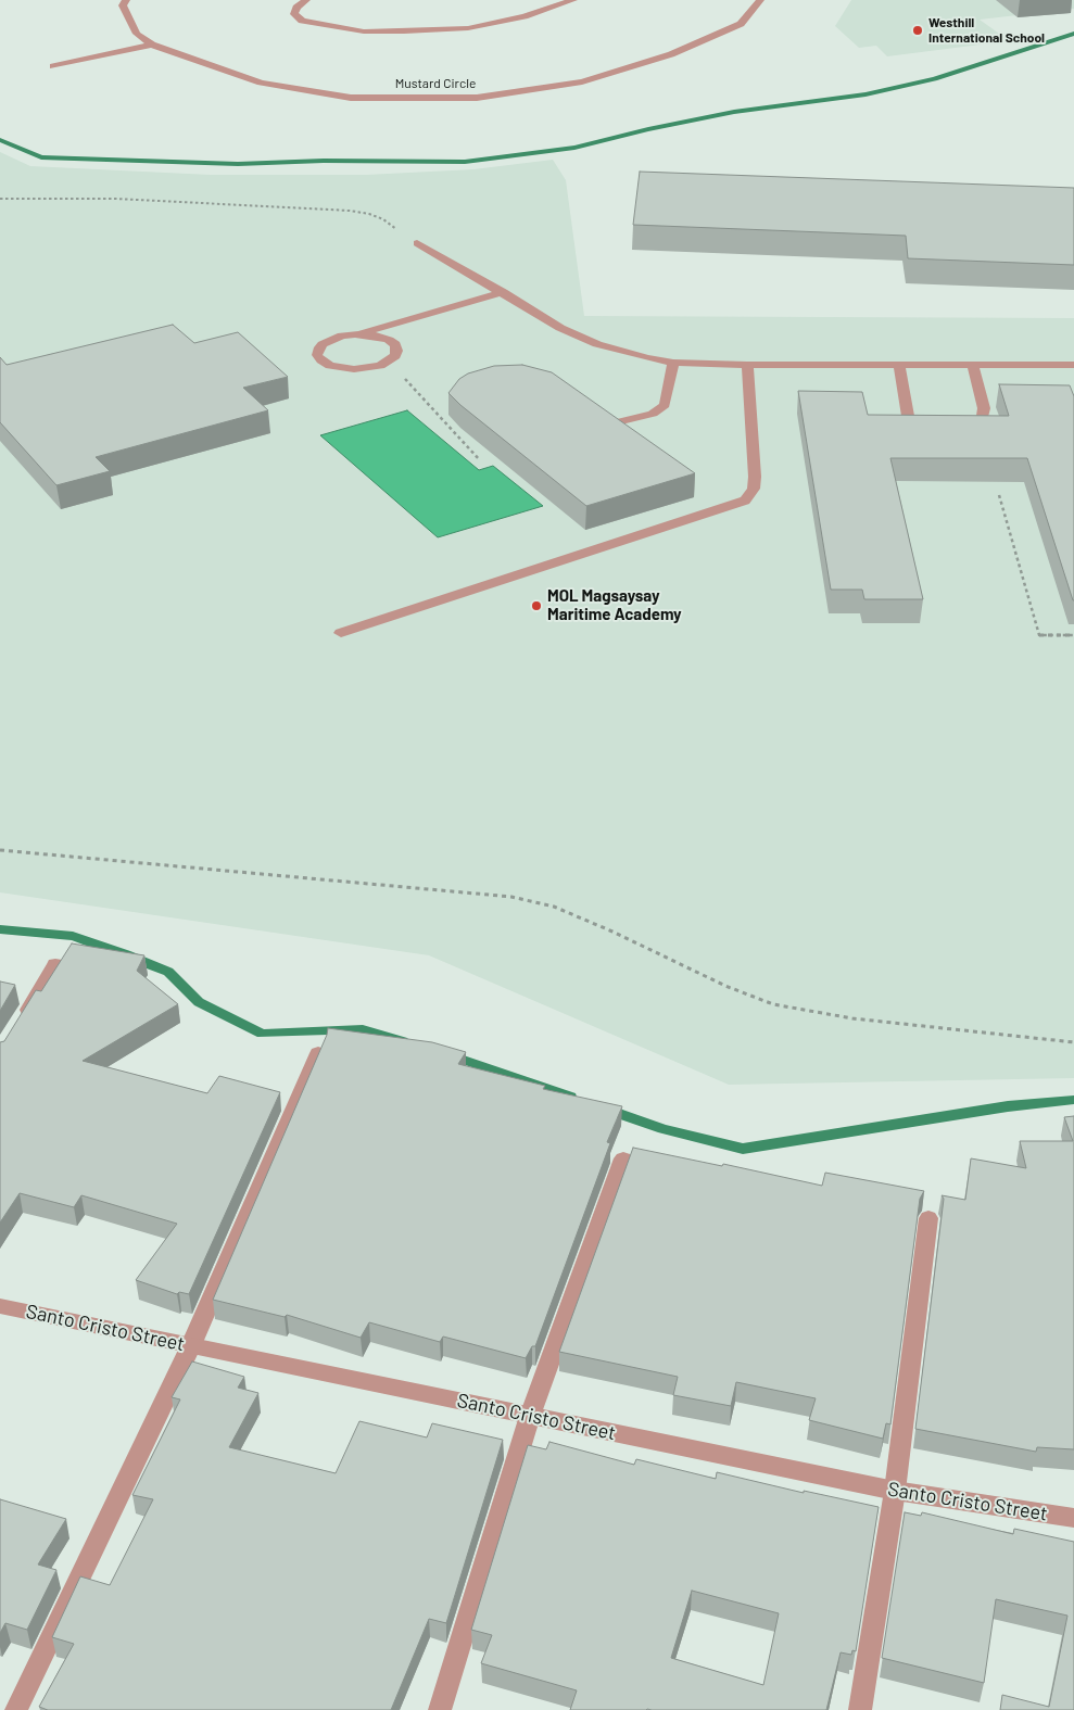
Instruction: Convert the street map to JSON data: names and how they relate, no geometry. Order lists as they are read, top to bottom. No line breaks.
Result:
{"streets":{"street":["Mustard Circle","Santo Cristo Street"]},"places":["Westhill International School","MOL Magsaysay Maritime Academy"]}
